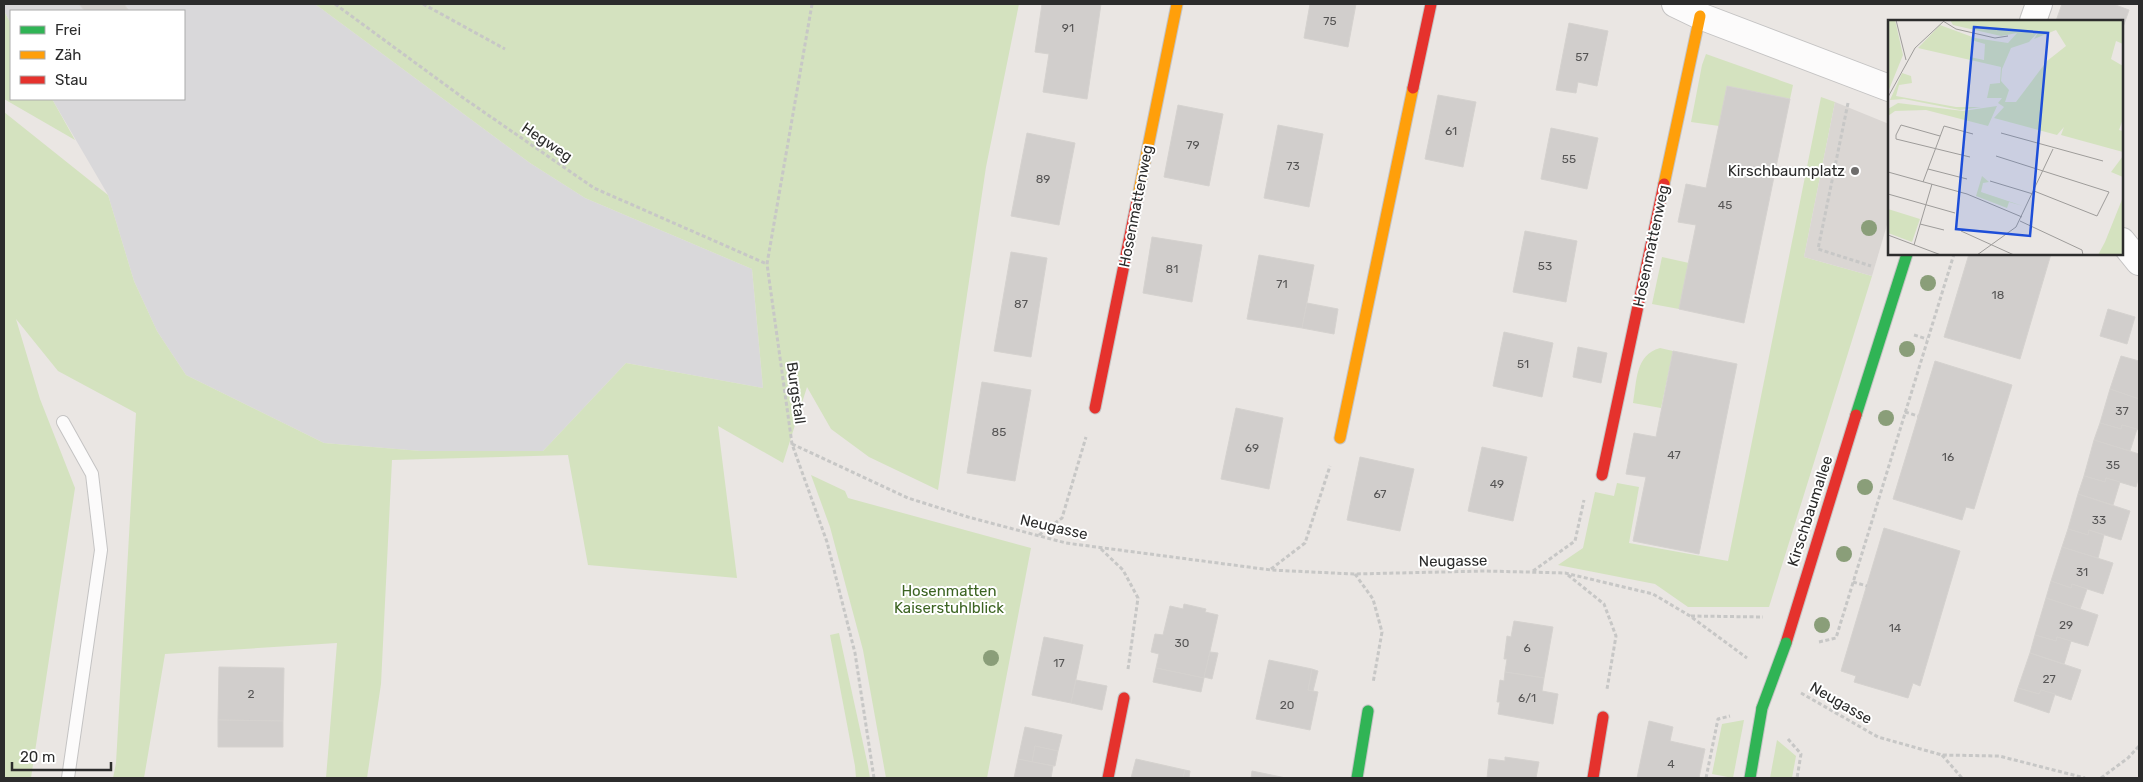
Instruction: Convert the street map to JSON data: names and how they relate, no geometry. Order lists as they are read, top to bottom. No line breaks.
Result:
{"streets":{"street":["Hosenmattenweg","Kirschbaumallee"],"path":["Hegweg","Burgstall","Neugasse"]},"crossings":[["Hegweg","Burgstall"],["Burgstall","Neugasse"]],"parks":["Hosenmatten Kaiserstuhlblick"],"places":["Kirschbaumplatz"],"house_numbers":["75","91","57","61","79","55","73","89","45","53","81","71","18","87","51","37","85","69","47","16","35","49","67","33","31","29","14","30","6","17","27","2","6/1","20","4"],"legend":["Frei","Zäh","Stau"],"scale_bar":"20 m"}
